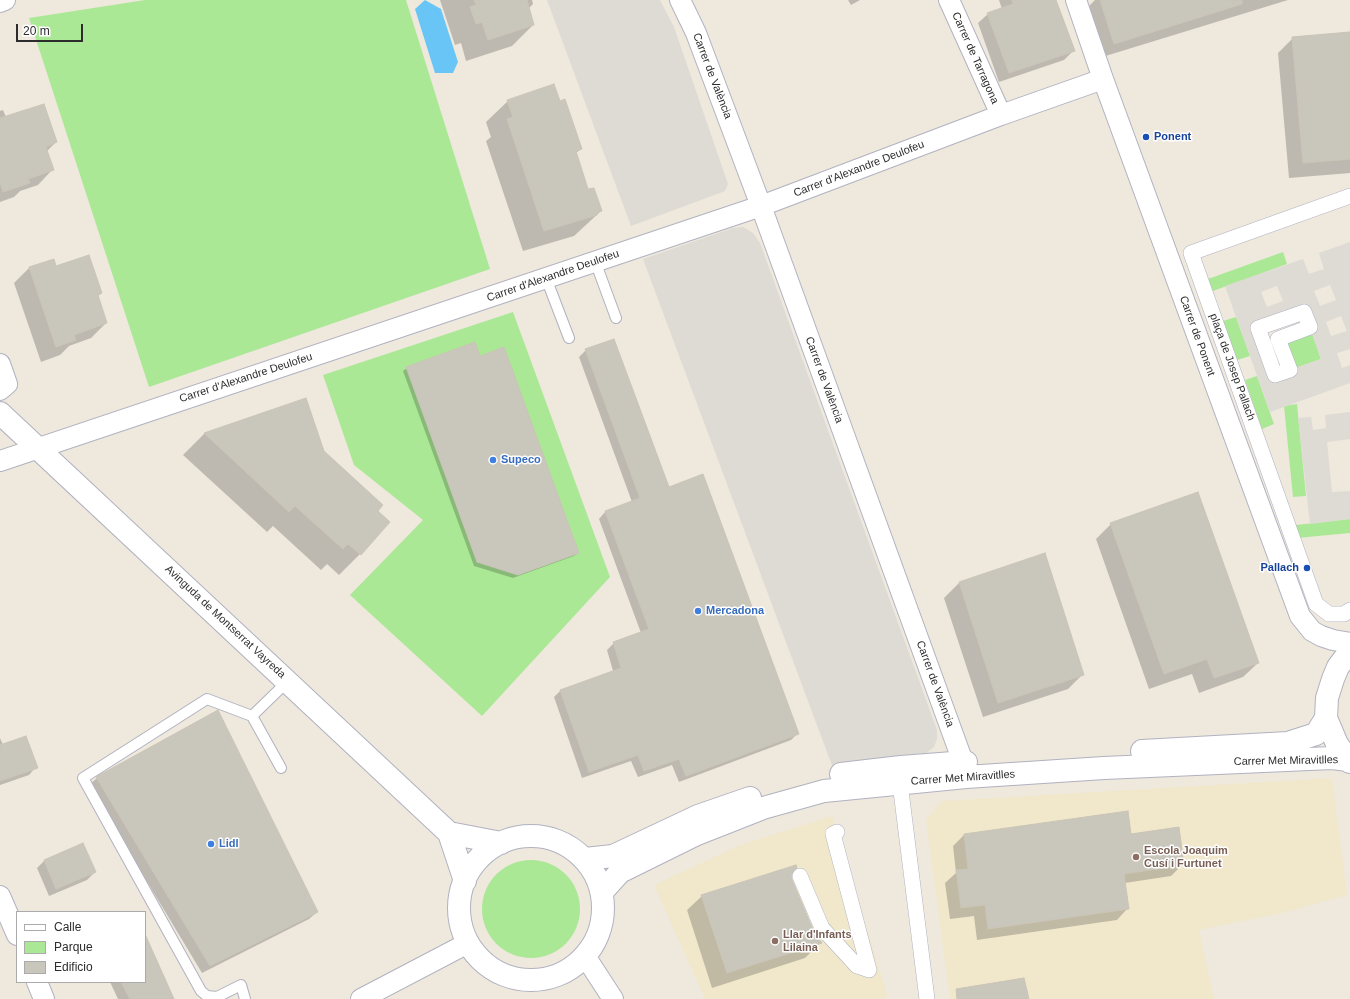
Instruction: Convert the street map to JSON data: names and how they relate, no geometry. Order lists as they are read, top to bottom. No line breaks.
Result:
{"streets":{"street":["Carrer de Tarragona","Carrer de València","Carrer d'Alexandre Deulofeu","Carrer de Ponent","plaça de Josep Pallach","Avinguda de Montserrat Vayreda","Carrer Met Miravitlles"]},"crossings":[["Carrer de Tarragona","Carrer d'Alexandre Deulofeu"],["Carrer de València","Carrer d'Alexandre Deulofeu"],["Carrer de València","Carrer Met Miravitlles"],["Carrer d'Alexandre Deulofeu","Carrer de Ponent"],["Carrer d'Alexandre Deulofeu","Avinguda de Montserrat Vayreda"]],"places":["Ponent","Supeco","Pallach","Mercadona","Lidl","Escola Joaquim Cusí i Furtunet","Llar d'Infants Lilaina"],"legend":["Calle","Parque","Edificio"],"scale_bar":"20 m"}
